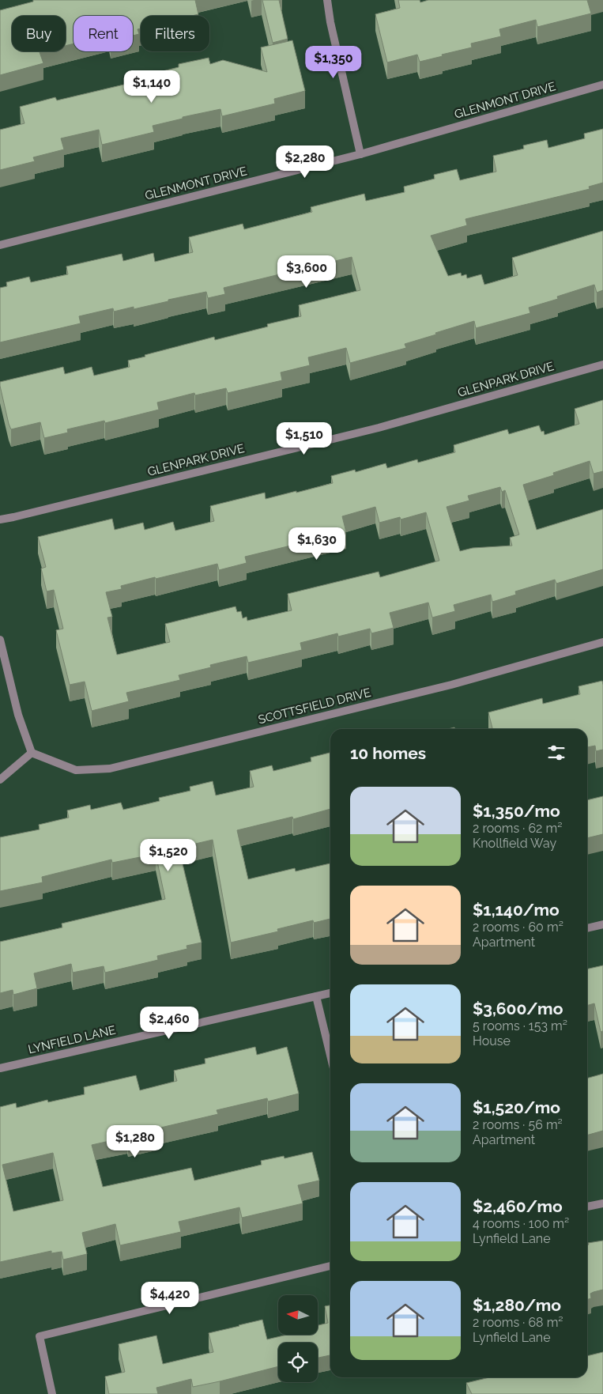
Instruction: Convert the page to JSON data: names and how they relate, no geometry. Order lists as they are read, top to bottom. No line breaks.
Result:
{"streets":{"street":["GLENMONT DRIVE","GLENPARK DRIVE","SCOTTSFIELD DRIVE","LYNFIELD LANE"]},"north":"left","page":{"chip":["Buy","Rent","Filters"],"price":["$1,350","$1,140","$2,280","$3,600","$1,510","$1,630","$1,520","$2,460","$1,280","$4,420"],"heading":"10 homes","list":[{"name":"$1,350/mo","note":"2 rooms · 62 m² · Knollfield Way"},{"name":"$1,140/mo","note":"2 rooms · 60 m² · Apartment"},{"name":"$3,600/mo","note":"5 rooms · 153 m² · House"},{"name":"$1,520/mo","note":"2 rooms · 56 m² · Apartment"},{"name":"$2,460/mo","note":"4 rooms · 100 m² · Lynfield Lane"},{"name":"$1,280/mo","note":"2 rooms · 68 m² · Lynfield Lane"}]}}
